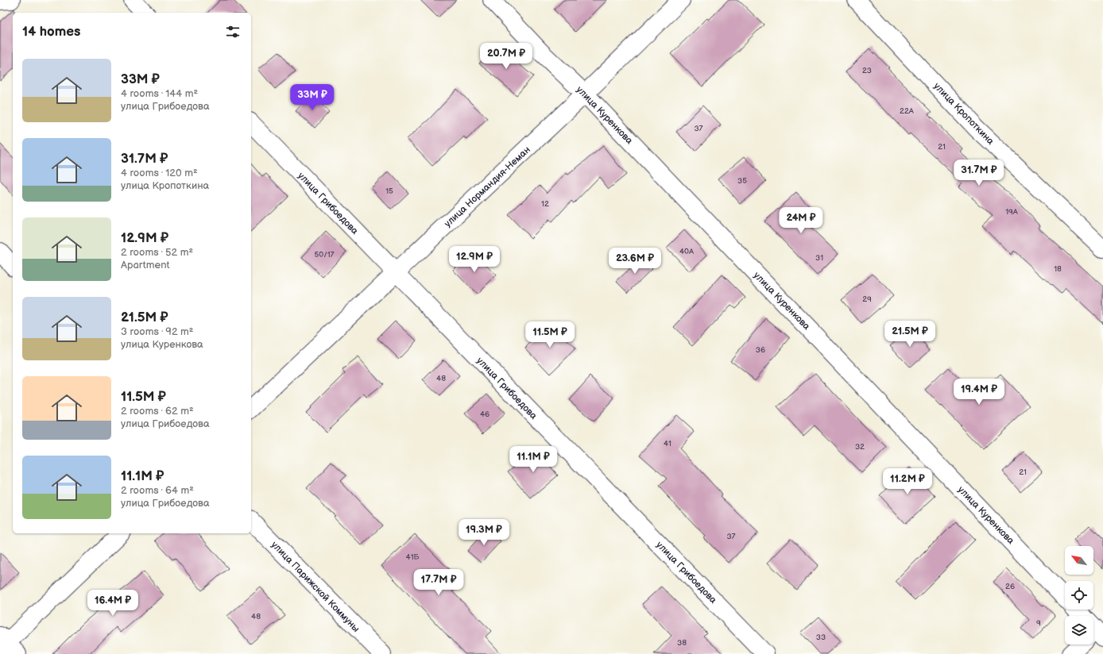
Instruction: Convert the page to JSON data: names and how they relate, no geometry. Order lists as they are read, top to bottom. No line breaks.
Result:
{"streets":{"street":["улица Кропоткина","улица Куренкова","улица Нормандия-Неман","улица Грибоедова","улица Парижской Коммуны"]},"crossings":[["улица Куренкова","улица Нормандия-Неман"],["улица Нормандия-Неман","улица Грибоедова"]],"house_numbers":["23","22А","37","21","35","15","12","19А","40А","50/17","31","18","29","36","48","46","41","32","21","37","41Б","26","48","9","33","38"],"north":"top left","page":{"heading":"14 homes","price":["20.7M ₽","33M ₽","31.7M ₽","24M ₽","12.9M ₽","23.6M ₽","21.5M ₽","11.5M ₽","19.4M ₽","11.1M ₽","11.2M ₽","19.3M ₽","17.7M ₽","16.4M ₽"],"list":[{"name":"33M ₽","note":"4 rooms · 144 m² · улица Грибоедова"},{"name":"31.7M ₽","note":"4 rooms · 120 m² · улица Кропоткина"},{"name":"12.9M ₽","note":"2 rooms · 52 m² · Apartment"},{"name":"21.5M ₽","note":"3 rooms · 92 m² · улица Куренкова"},{"name":"11.5M ₽","note":"2 rooms · 62 m² · улица Грибоедова"},{"name":"11.1M ₽","note":"2 rooms · 64 m² · улица Грибоедова"}]}}
